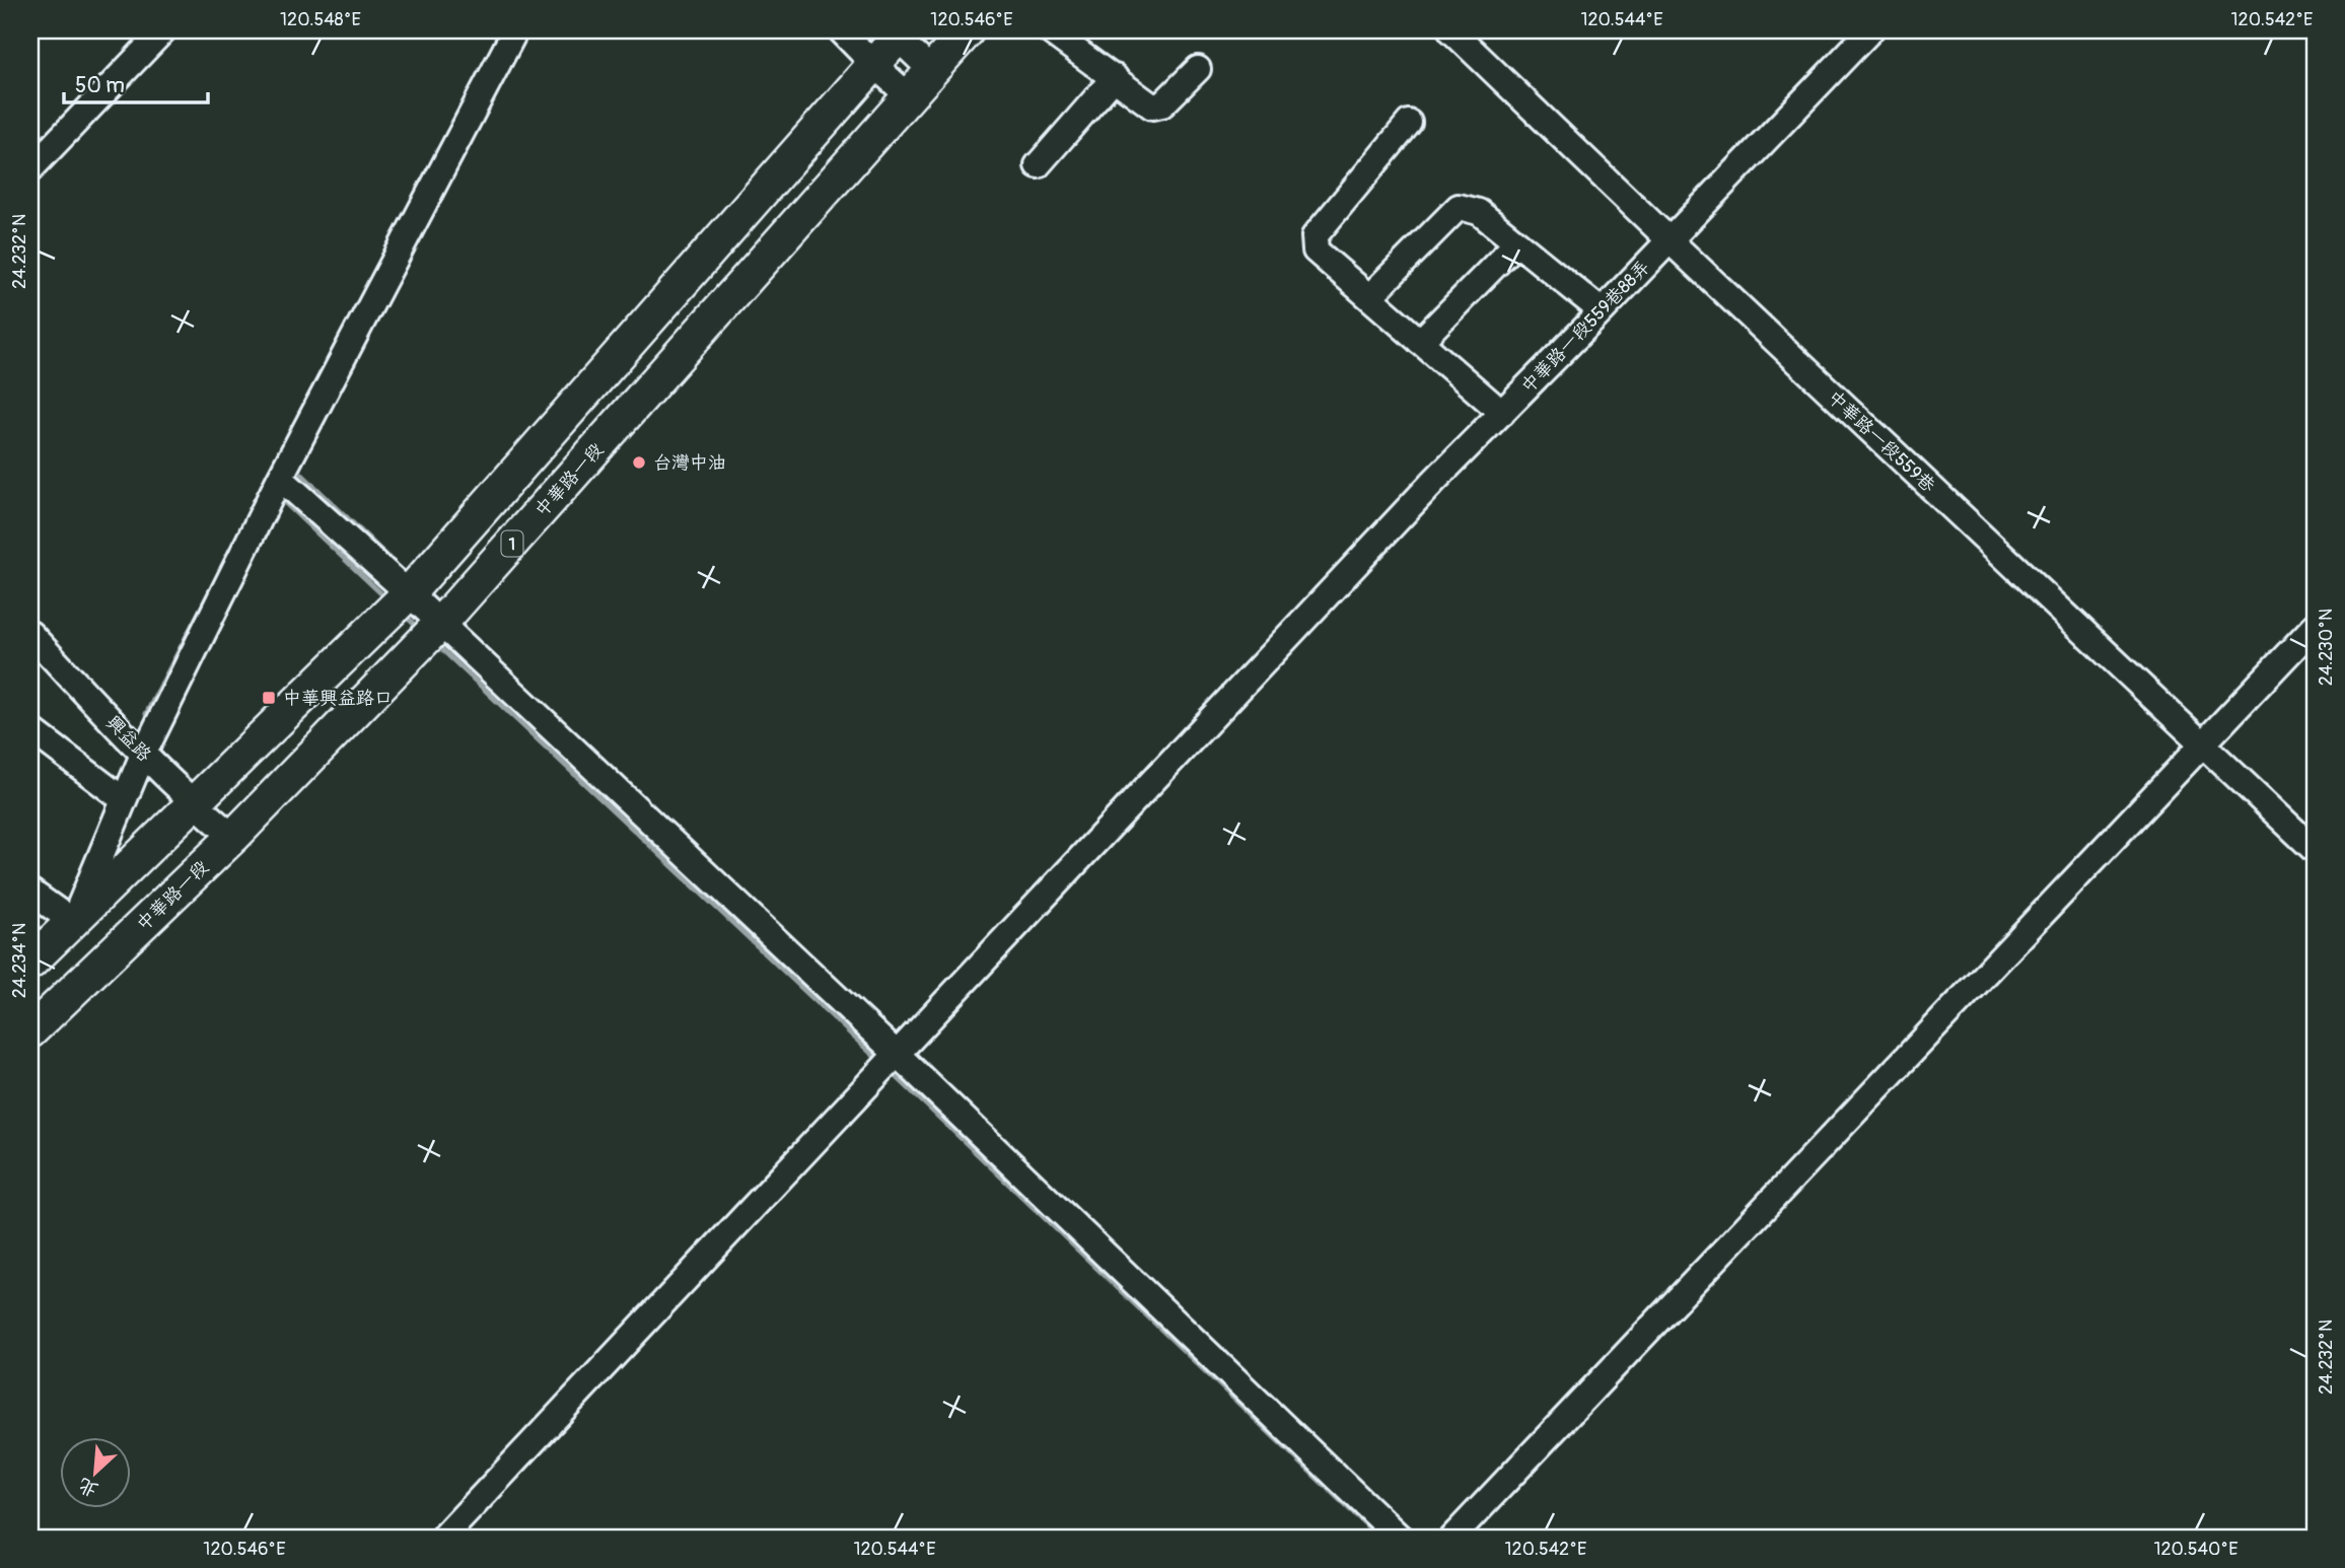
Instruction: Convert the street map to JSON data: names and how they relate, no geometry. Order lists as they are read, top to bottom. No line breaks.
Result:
{"streets":{"main road":["中華路一段","1"],"street":["中華路一段559巷88弄","中華路一段559巷","興益路"]},"crossings":[["中華路一段559巷88弄","中華路一段559巷"],["中華路一段","興益路"]],"places":{"other":["台灣中油"],"transit":["中華興益路口"]},"scale_bar":"50 m","north":"bottom left","coordinates":["120.548°E","120.546°E","120.544°E","120.542°E","24.232°N","24.230°N","24.234°N","120.540°E"]}
